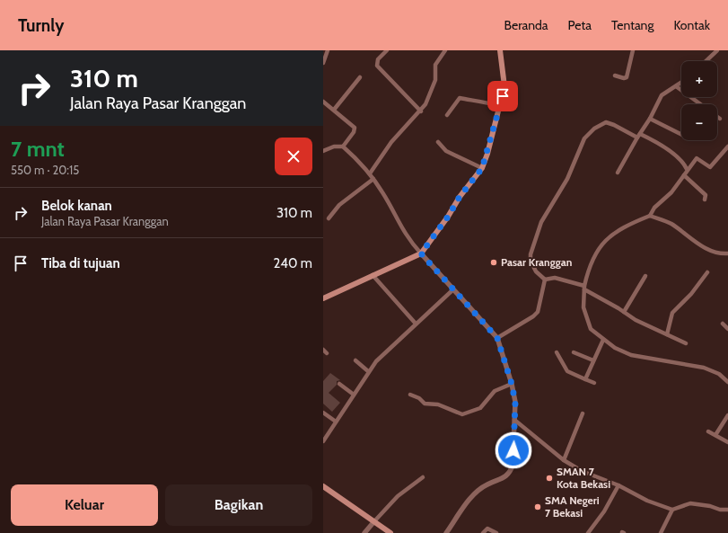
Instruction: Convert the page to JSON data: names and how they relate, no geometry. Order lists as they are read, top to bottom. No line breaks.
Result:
{"places":["Pasar Kranggan","SMAN 7 Kota Bekasi","SMA Negeri 7 Bekasi"],"page":{"header":"Turnly","nav":["Beranda","Peta","Tentang","Kontak"],"turn":["310 m","Jalan Raya Pasar Kranggan"],"map_buttons":["+","−"],"heading":["7 mnt","550 m · 20:15"],"list":[{"name":"Belok kanan","note":"Jalan Raya Pasar Kranggan","value":"310 m"},{"name":"Tiba di tujuan","value":"240 m"}],"buttons":["Keluar","Bagikan"]}}
